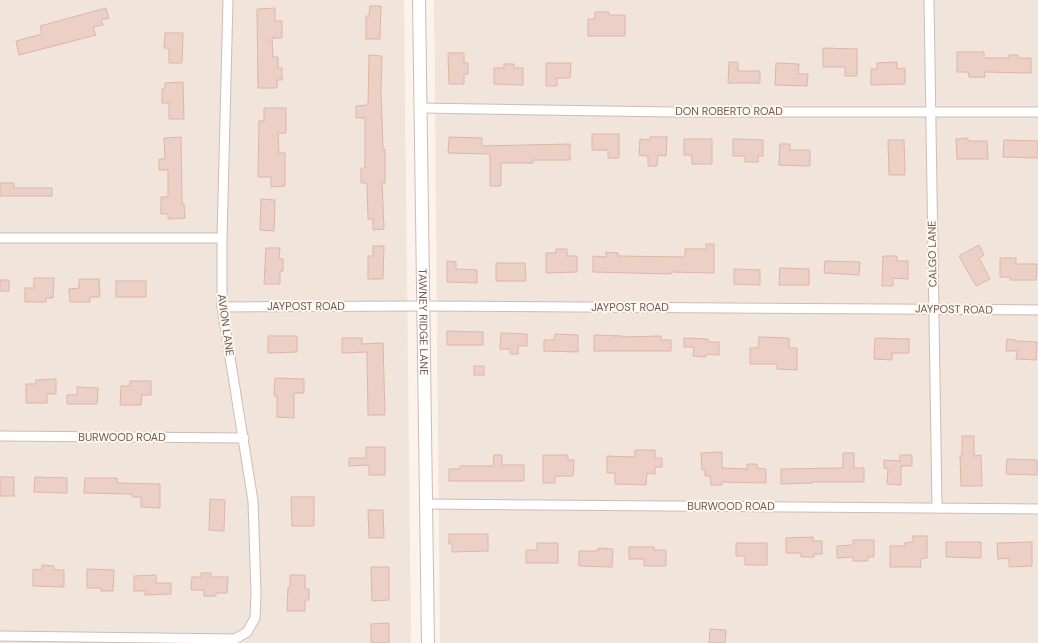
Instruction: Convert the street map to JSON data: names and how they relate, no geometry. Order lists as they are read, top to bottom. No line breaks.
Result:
{"streets":{"street":["DON ROBERTO ROAD","CALGO LANE","JAYPOST ROAD","TAWNEY RIDGE LANE","AVION LANE","BURWOOD ROAD"]},"crossings":[["DON ROBERTO ROAD","CALGO LANE"],["DON ROBERTO ROAD","TAWNEY RIDGE LANE"],["CALGO LANE","JAYPOST ROAD"],["CALGO LANE","BURWOOD ROAD"],["JAYPOST ROAD","TAWNEY RIDGE LANE"],["JAYPOST ROAD","AVION LANE"],["TAWNEY RIDGE LANE","BURWOOD ROAD"],["AVION LANE","BURWOOD ROAD"]]}
